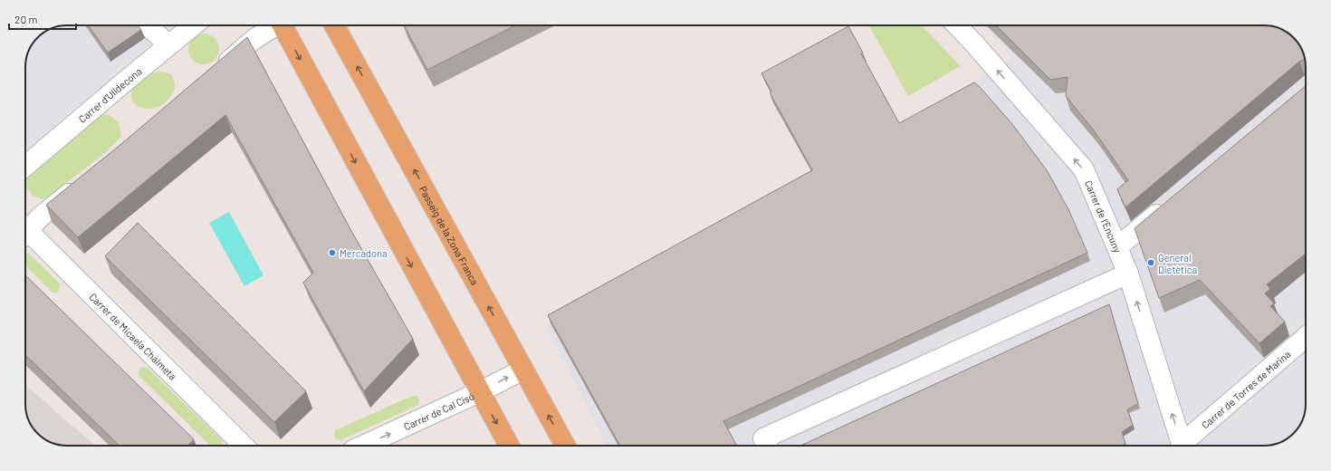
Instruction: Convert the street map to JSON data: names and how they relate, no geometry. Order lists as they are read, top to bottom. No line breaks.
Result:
{"streets":{"main road":["Passeig de la Zona Franca"],"street":["Carrer d'Ulldecona","Carrer de l'Encuny","Carrer de Micaela Chalmeta","Carrer de Torres de Marina","Carrer de Cal Cisó"]},"crossings":[["Passeig de la Zona Franca","Carrer de Cal Cisó"]],"one_way":["Carrer de l'Encuny","Carrer de Cal Cisó"],"places":["Mercadona","General Dietètica"],"scale_bar":"20 m"}
